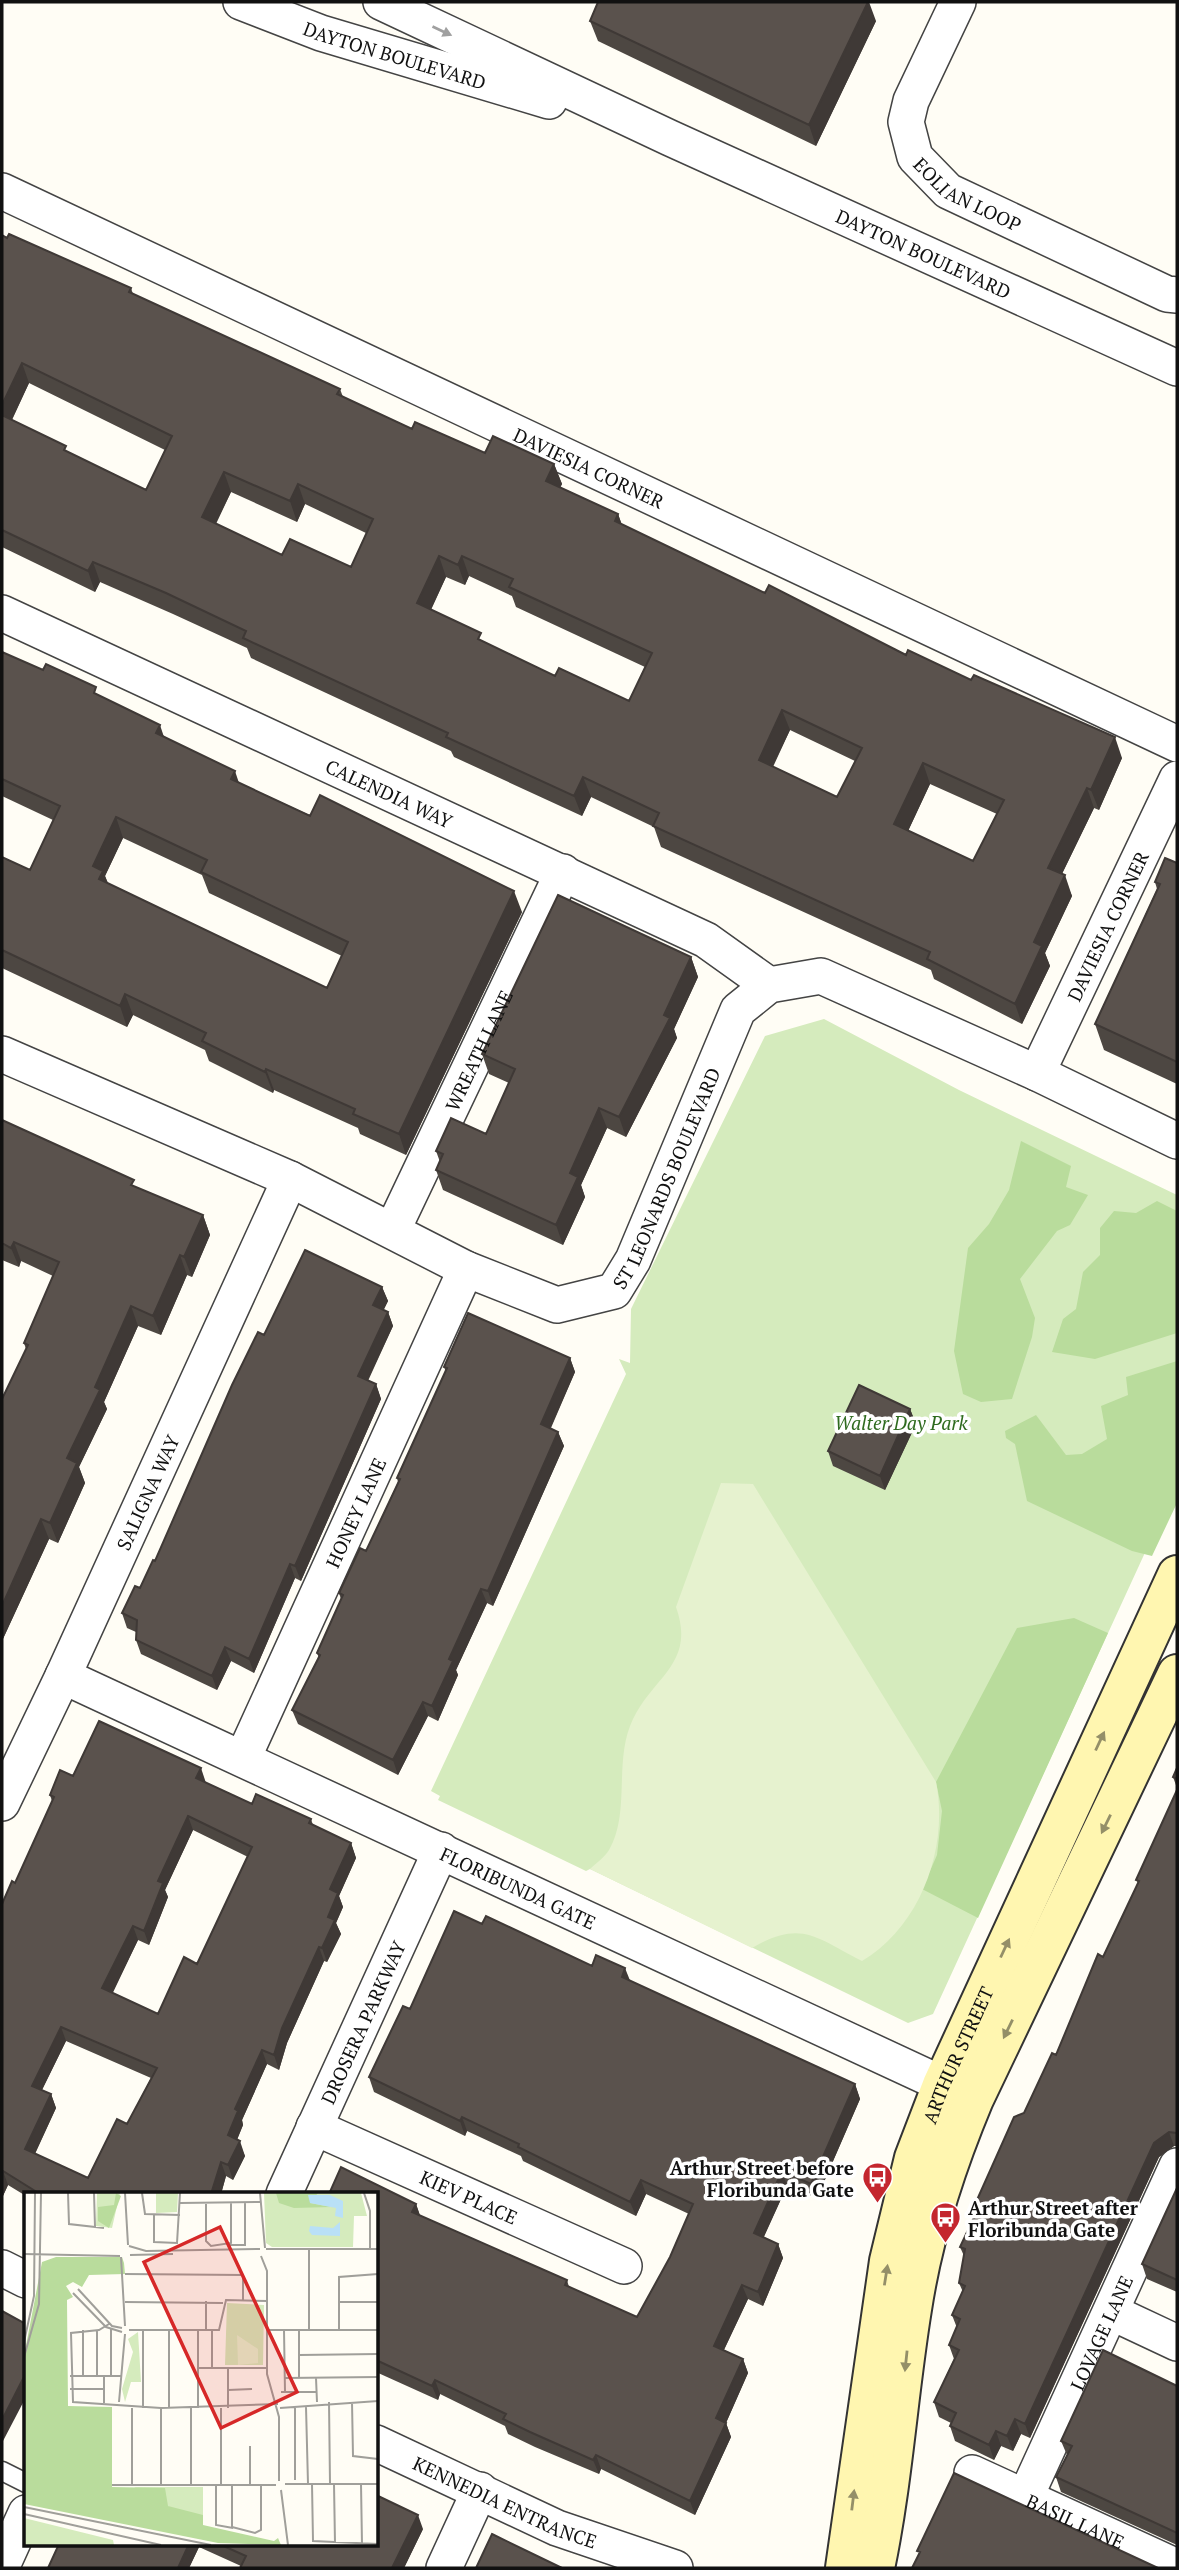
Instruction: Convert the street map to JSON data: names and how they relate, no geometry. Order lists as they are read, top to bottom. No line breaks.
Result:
{"streets":{"street":["DAYTON BOULEVARD","EOLIAN LOOP","DAVIESIA CORNER","CALENDIA WAY","WREATH LANE","ST LEONARDS BOULEVARD","SALIGNA WAY","HONEY LANE","FLORIBUNDA GATE","DROSERA PARKWAY","ARTHUR STREET","KIEV PLACE","LOVAGE LANE","KENNEDIA ENTRANCE","BASIL LANE"]},"crossings":[["DAVIESIA CORNER","ST LEONARDS BOULEVARD"],["CALENDIA WAY","WREATH LANE"],["CALENDIA WAY","ST LEONARDS BOULEVARD"],["WREATH LANE","ST LEONARDS BOULEVARD"],["ST LEONARDS BOULEVARD","SALIGNA WAY"],["ST LEONARDS BOULEVARD","HONEY LANE"],["SALIGNA WAY","FLORIBUNDA GATE"],["HONEY LANE","FLORIBUNDA GATE"],["FLORIBUNDA GATE","DROSERA PARKWAY"],["FLORIBUNDA GATE","ARTHUR STREET"],["DROSERA PARKWAY","KIEV PLACE"],["LOVAGE LANE","BASIL LANE"]],"parks":["Walter Day Park"],"places":{"bus stop":["Arthur Street before Floribunda Gate","Arthur Street after Floribunda Gate"]}}
